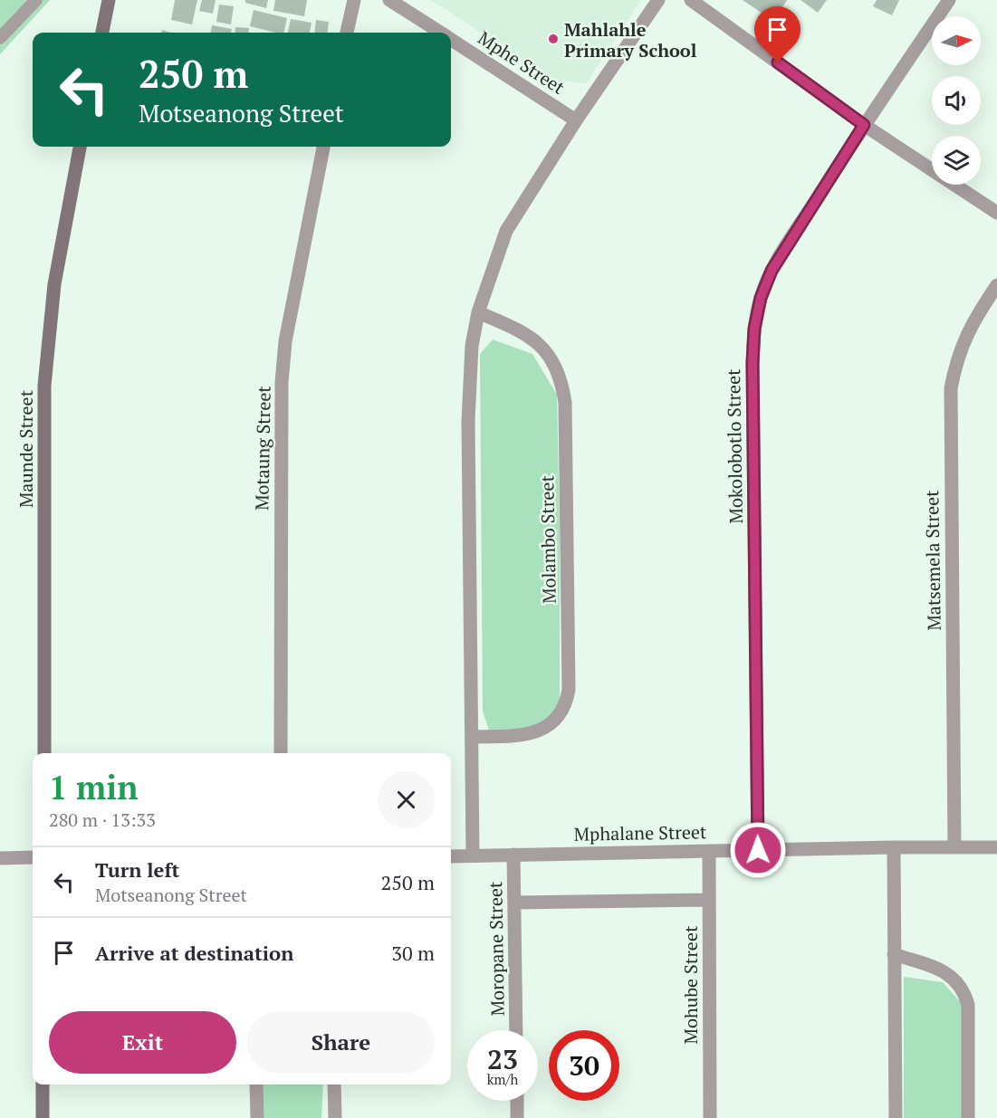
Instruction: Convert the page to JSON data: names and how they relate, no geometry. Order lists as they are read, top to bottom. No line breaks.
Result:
{"streets":{"street":["Mphe Street","Mokolobotlo Street","Motaung Street","Maunde Street","Molambo Street","Matsemela Street","Mphalane Street","Moropane Street","Mohube Street"]},"crossings":[["Mokolobotlo Street","Mphalane Street"],["Matsemela Street","Mphalane Street"],["Mphalane Street","Moropane Street"],["Mphalane Street","Mohube Street"]],"places":["Mahlahle Primary School"],"north":"right","page":{"turn":["250 m","Motseanong Street"],"heading":["1 min","280 m · 13:33"],"list":[{"name":"Turn left","note":"Motseanong Street","value":"250 m"},{"name":"Arrive at destination","value":"30 m"}],"buttons":["Exit","Share"],"speed":"23 km/h","limit":"30"}}
